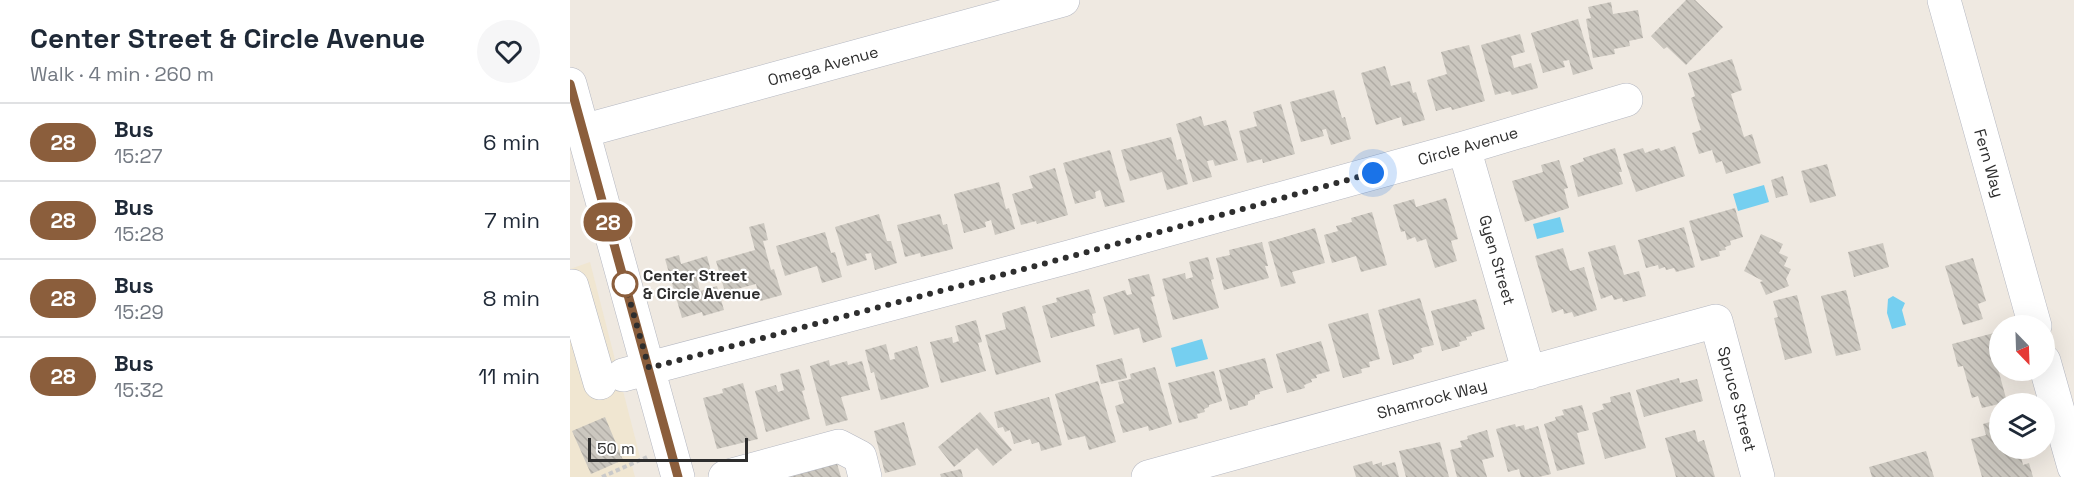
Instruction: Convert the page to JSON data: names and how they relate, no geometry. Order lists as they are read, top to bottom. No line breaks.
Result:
{"streets":{"street":["Omega Avenue","Circle Avenue","Fern Way","Gyen Street","Shamrock Way","Spruce Street"]},"crossings":[["Circle Avenue","Gyen Street"],["Gyen Street","Shamrock Way"],["Shamrock Way","Spruce Street"]],"places":["Center Street & Circle Avenue"],"lines":["bus line 28"],"scale_bar":"50 m","north":"bottom right","page":{"heading":["Center Street & Circle Avenue","Walk · 4 min · 260 m"],"on_map":"28","list":[{"mark":"28","name":"Bus","note":"15:27","value":"6 min"},{"mark":"28","name":"Bus","note":"15:28","value":"7 min"},{"mark":"28","name":"Bus","note":"15:29","value":"8 min"},{"mark":"28","name":"Bus","note":"15:32","value":"11 min"}],"scale":"50 m"}}
